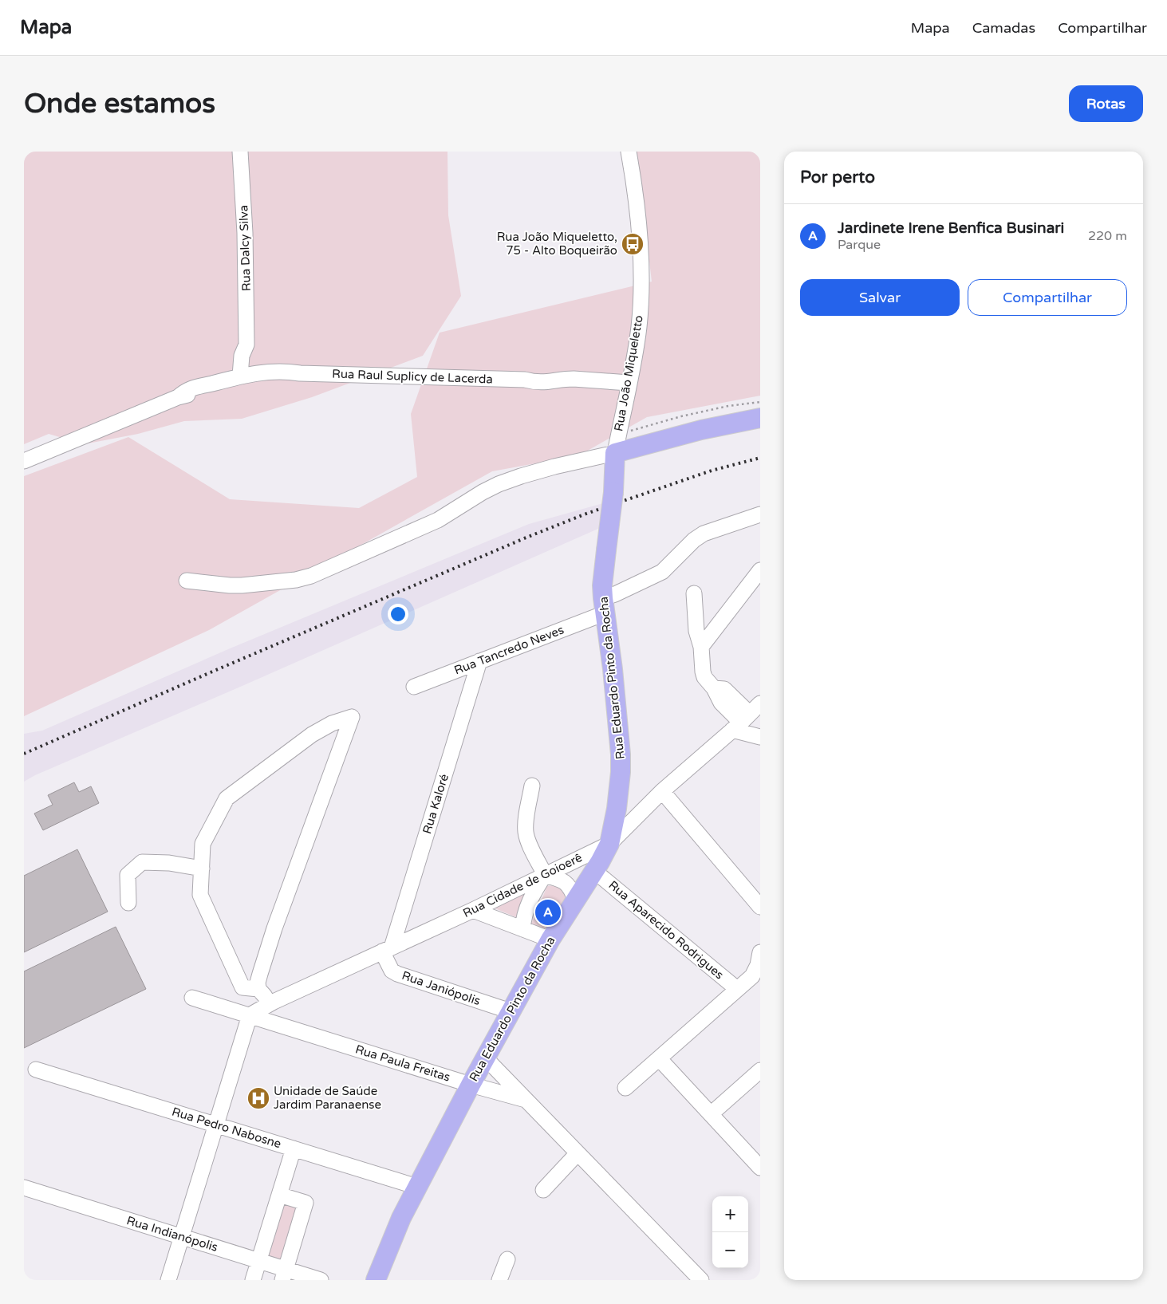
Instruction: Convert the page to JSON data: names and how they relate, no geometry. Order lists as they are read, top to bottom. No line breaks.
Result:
{"streets":{"main road":["Rua Eduardo Pinto da Rocha"],"street":["Rua Dalcy Silva","Rua João Miqueletto","Rua Raul Suplicy de Lacerda","Rua Tancredo Neves","Rua Kaloré","Rua Cidade de Goioerê","Rua Aparecido Rodrigues","Rua Janiópolis","Rua Paula Freitas","Rua Pedro Nabosne","Rua Indianópolis"]},"crossings":[["Rua Dalcy Silva","Rua Raul Suplicy de Lacerda"],["Rua João Miqueletto","Rua Raul Suplicy de Lacerda"],["Rua João Miqueletto","Rua Eduardo Pinto da Rocha"],["Rua Tancredo Neves","Rua Eduardo Pinto da Rocha"],["Rua Tancredo Neves","Rua Kaloré"],["Rua Eduardo Pinto da Rocha","Rua Cidade de Goioerê"],["Rua Eduardo Pinto da Rocha","Rua Aparecido Rodrigues"],["Rua Eduardo Pinto da Rocha","Rua Janiópolis"],["Rua Eduardo Pinto da Rocha","Rua Paula Freitas"],["Rua Eduardo Pinto da Rocha","Rua Pedro Nabosne"],["Rua Kaloré","Rua Cidade de Goioerê"],["Rua Kaloré","Rua Janiópolis"],["Rua Cidade de Goioerê","Rua Janiópolis"],["Rua Cidade de Goioerê","Rua Paula Freitas"]],"places":{"bus stop":["Rua João Miqueletto, 75 - Alto Boqueirão"],"hospital":["Unidade de Saúde Jardim Paranaense"]},"page":{"header":"Mapa","nav":["Mapa","Camadas","Compartilhar"],"buttons":["Rotas",["Salvar","Compartilhar"]],"title":"Onde estamos","heading":"Por perto","list":[{"mark":"A","name":"Jardinete Irene Benfica Businari","note":"Parque","value":"220 m"}],"pins":"A","map_buttons":["+","−"]}}
